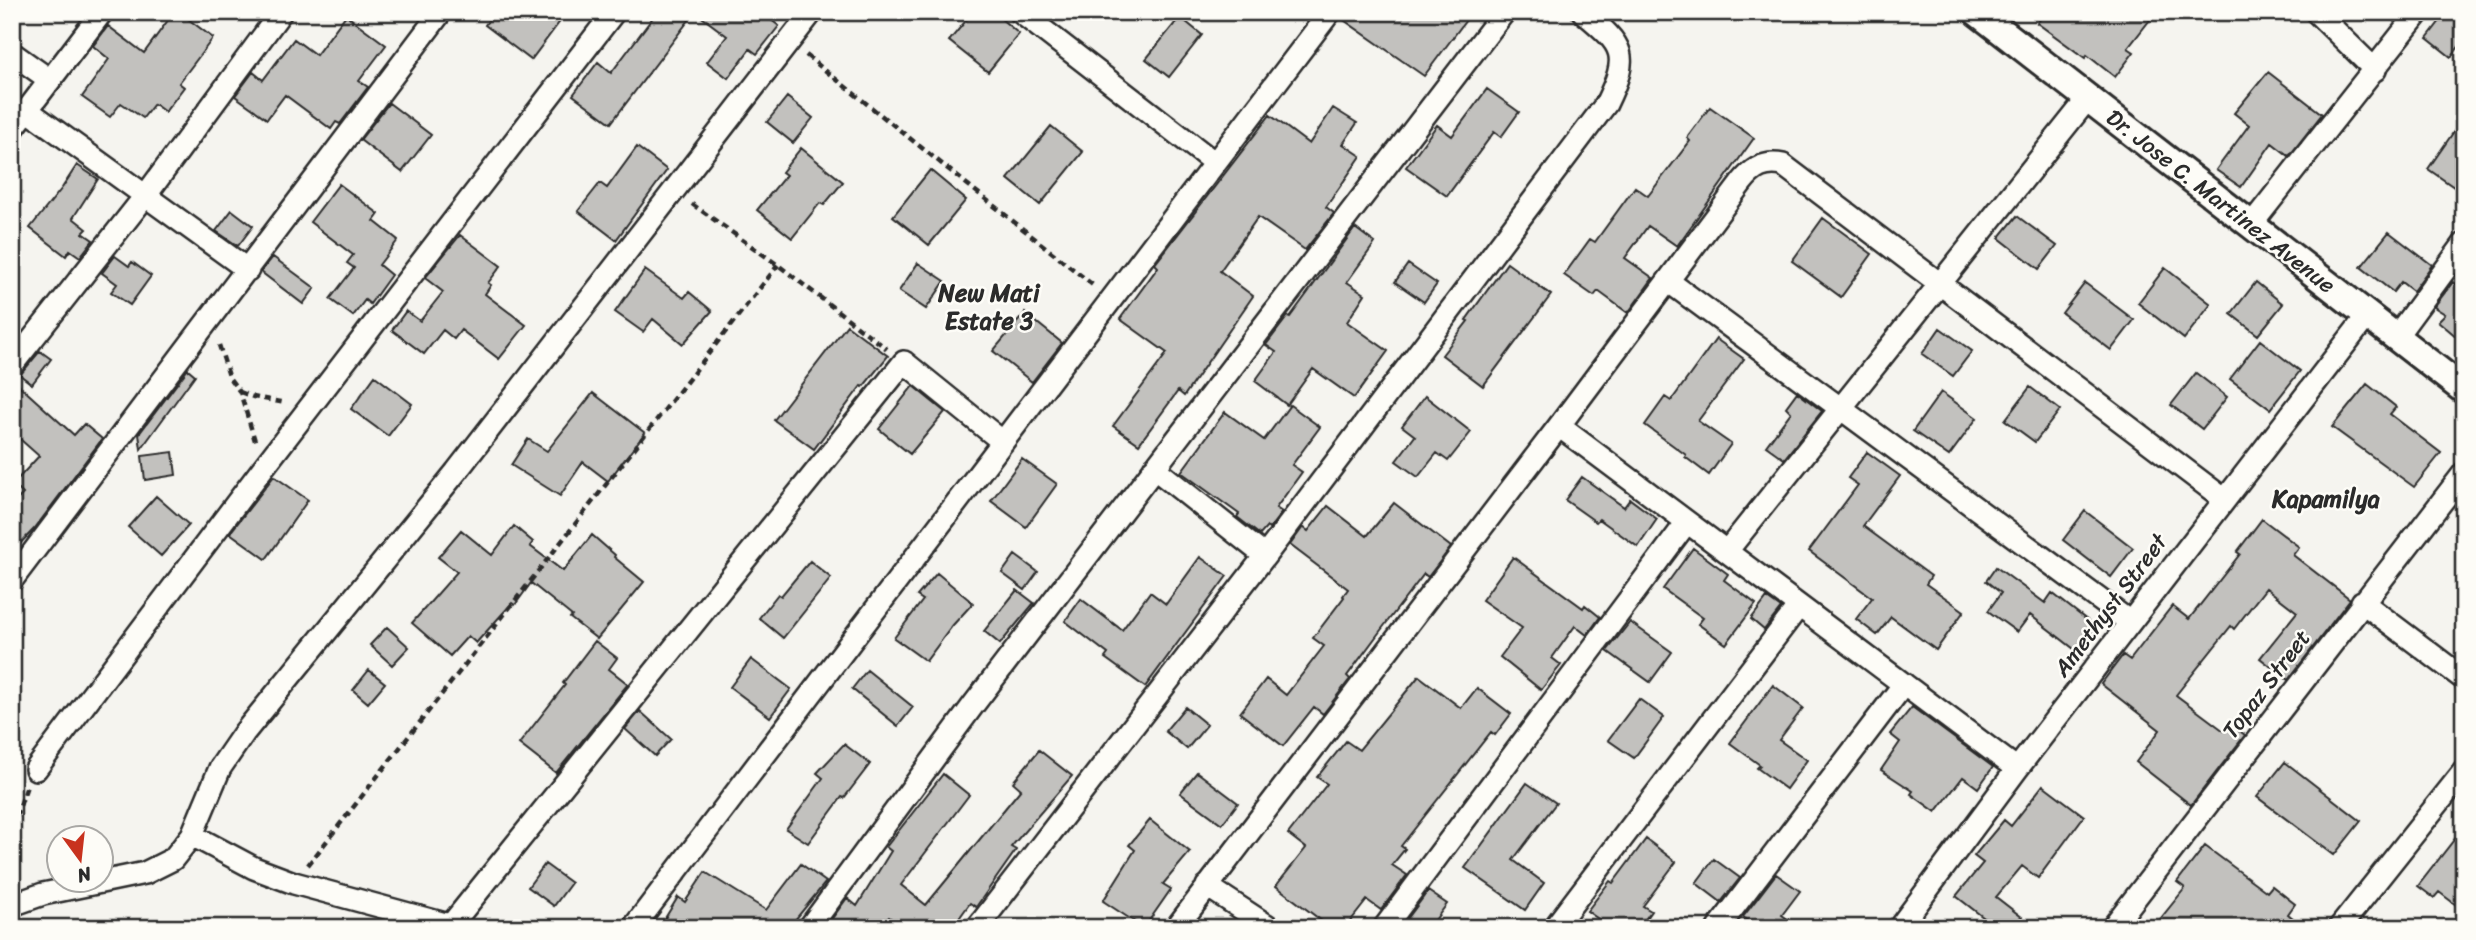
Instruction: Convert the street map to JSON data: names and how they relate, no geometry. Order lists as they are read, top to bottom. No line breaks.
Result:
{"streets":{"street":["Dr. Jose C. Martinez Avenue","Amethyst Street","Topaz Street"]},"crossings":[["Dr. Jose C. Martinez Avenue","Amethyst Street"]],"districts":["New Mati Estate 3","Kapamilya"],"north":"bottom"}
